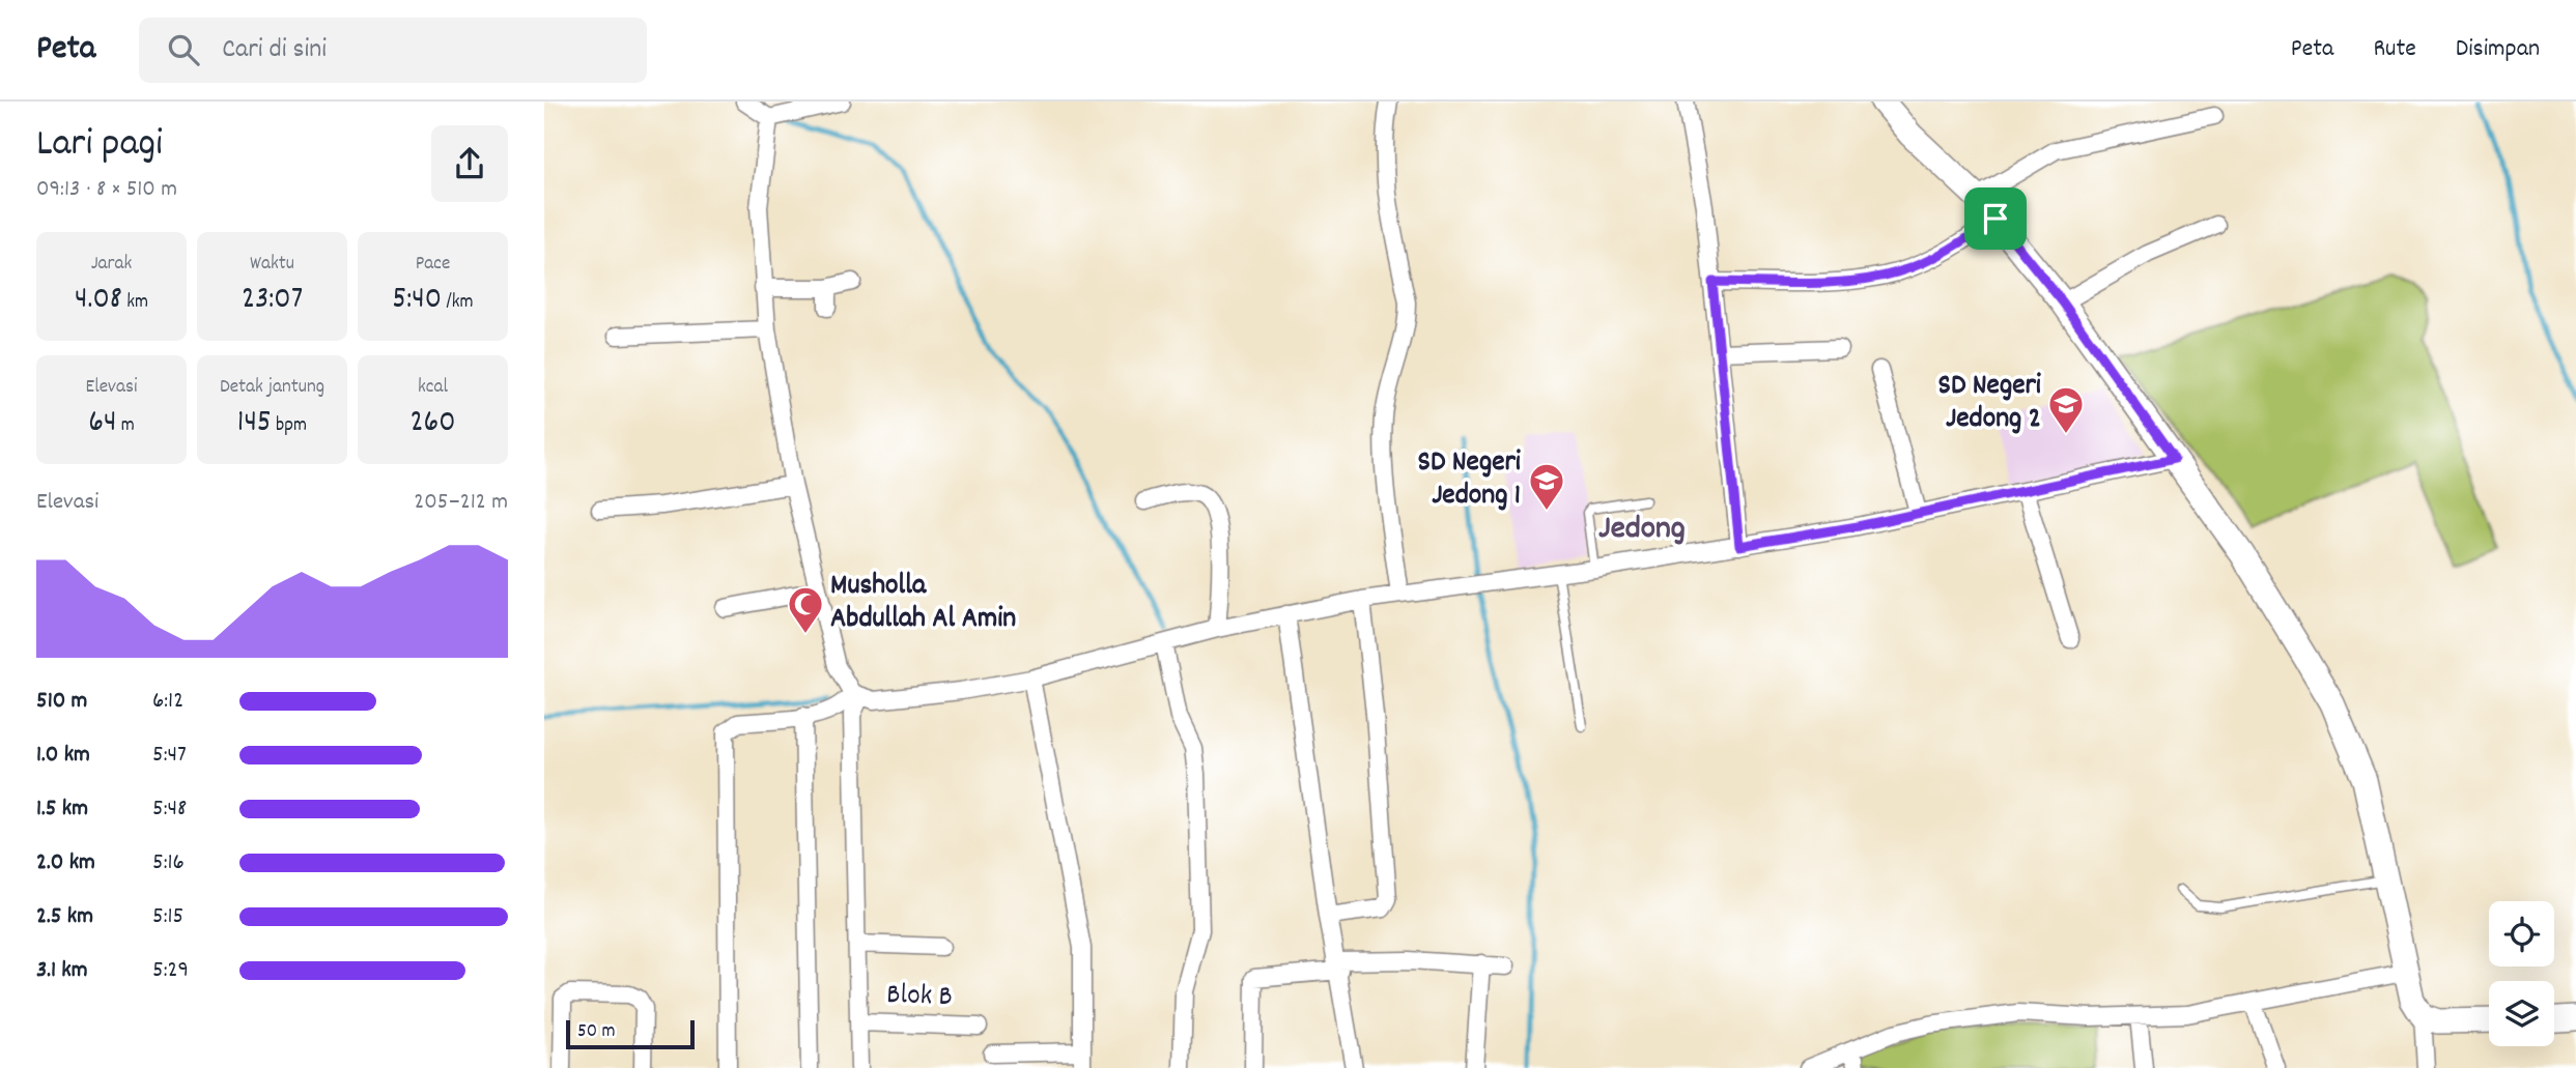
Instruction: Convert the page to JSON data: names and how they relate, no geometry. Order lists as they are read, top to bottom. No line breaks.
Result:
{"streets":{"street":["Blok B"]},"districts":["Jedong"],"places":{"school or university":["SD Negeri Jedong 2","SD Negeri Jedong 1"],"mosque":["Musholla Abdullah Al Amin"]},"scale_bar":"50 m","page":{"header":"Peta","search":"Cari di sini","nav":["Peta","Rute","Disimpan"],"heading":["Lari pagi","09:13 · 8 × 510 m"],"stats":[["Jarak","4.08 km"],["Waktu","23:07"],["Pace","5:40 /km"],["Elevasi","64 m"],["Detak jantung","145 bpm"],["kcal","260"]],"chart":["Elevasi","205–212 m"],"list":[{"name":"510 m","note":"6:12"},{"name":"1.0 km","note":"5:47"},{"name":"1.5 km","note":"5:48"},{"name":"2.0 km","note":"5:16"},{"name":"2.5 km","note":"5:15"},{"name":"3.1 km","note":"5:29"}],"scale":"50 m"}}
